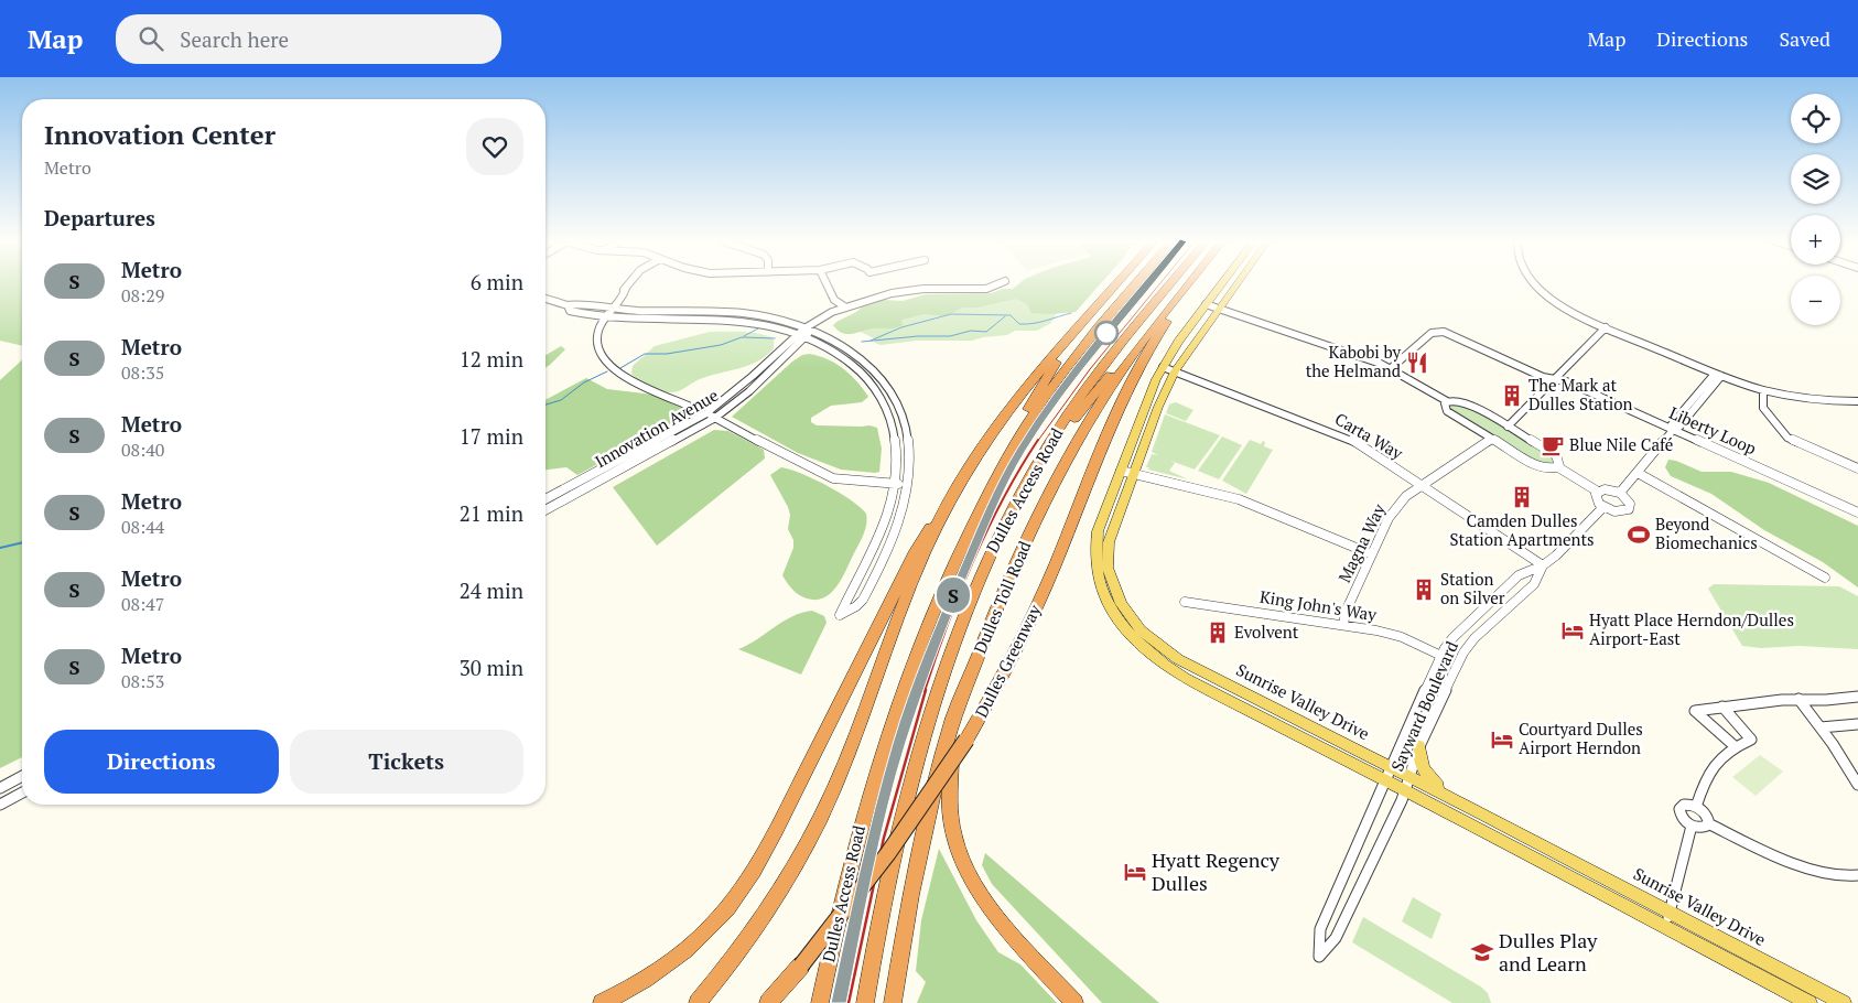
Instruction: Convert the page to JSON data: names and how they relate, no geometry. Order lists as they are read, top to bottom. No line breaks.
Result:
{"streets":{"highway":["Dulles Access Road","Dulles Toll Road","Dulles Greenway"],"main road":["Sunrise Valley Drive"],"street":["Innovation Avenue","Liberty Loop","Carta Way","Magna Way","King John's Way","Sayward Boulevard"]},"crossings":[["Carta Way","Magna Way"],["Carta Way","Sunrise Valley Drive"],["Carta Way","Sayward Boulevard"],["Magna Way","King John's Way"],["Dulles Toll Road","Dulles Greenway"],["King John's Way","Sayward Boulevard"],["Sunrise Valley Drive","Sayward Boulevard"]],"places":{"restaurant":["Kabobi by the Helmand"],"building":["The Mark at Dulles Station","Camden Dulles Station Apartments","Station on Silver","Evolvent"],"cafe":["Blue Nile Café"],"sports":["Beyond Biomechanics"],"hotel":["Hyatt Place Herndon/Dulles Airport-East","Courtyard Dulles Airport Herndon","Hyatt Regency Dulles"],"school or university":["Dulles Play and Learn"]},"lines":["metro line S"],"page":{"header":"Map","search":"Search here","nav":["Map","Directions","Saved"],"on_map":"S","map_buttons":["+","−"],"heading":[["Innovation Center","Metro"],"Departures"],"list":[{"mark":"S","name":"Metro","note":"08:29","value":"6 min"},{"mark":"S","name":"Metro","note":"08:35","value":"12 min"},{"mark":"S","name":"Metro","note":"08:40","value":"17 min"},{"mark":"S","name":"Metro","note":"08:44","value":"21 min"},{"mark":"S","name":"Metro","note":"08:47","value":"24 min"},{"mark":"S","name":"Metro","note":"08:53","value":"30 min"}],"buttons":["Directions","Tickets"]}}
